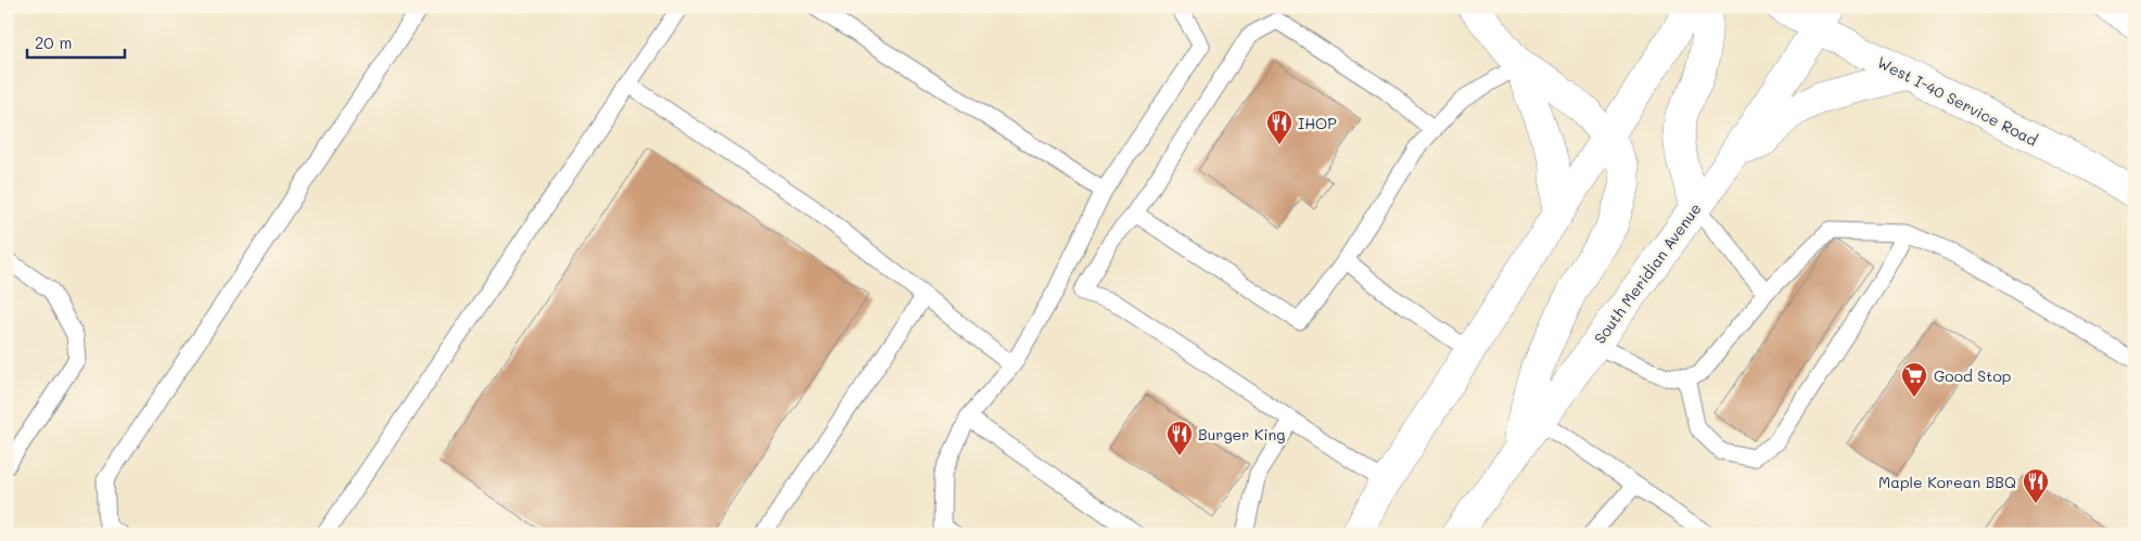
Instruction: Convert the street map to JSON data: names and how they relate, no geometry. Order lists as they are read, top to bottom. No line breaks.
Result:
{"streets":{"main road":["West I-40 Service Road","South Meridian Avenue"]},"crossings":[["West I-40 Service Road","South Meridian Avenue"]],"places":{"restaurant":["IHOP","Burger King","Maple Korean BBQ"],"supermarket":["Good Stop"]},"scale_bar":"20 m"}
